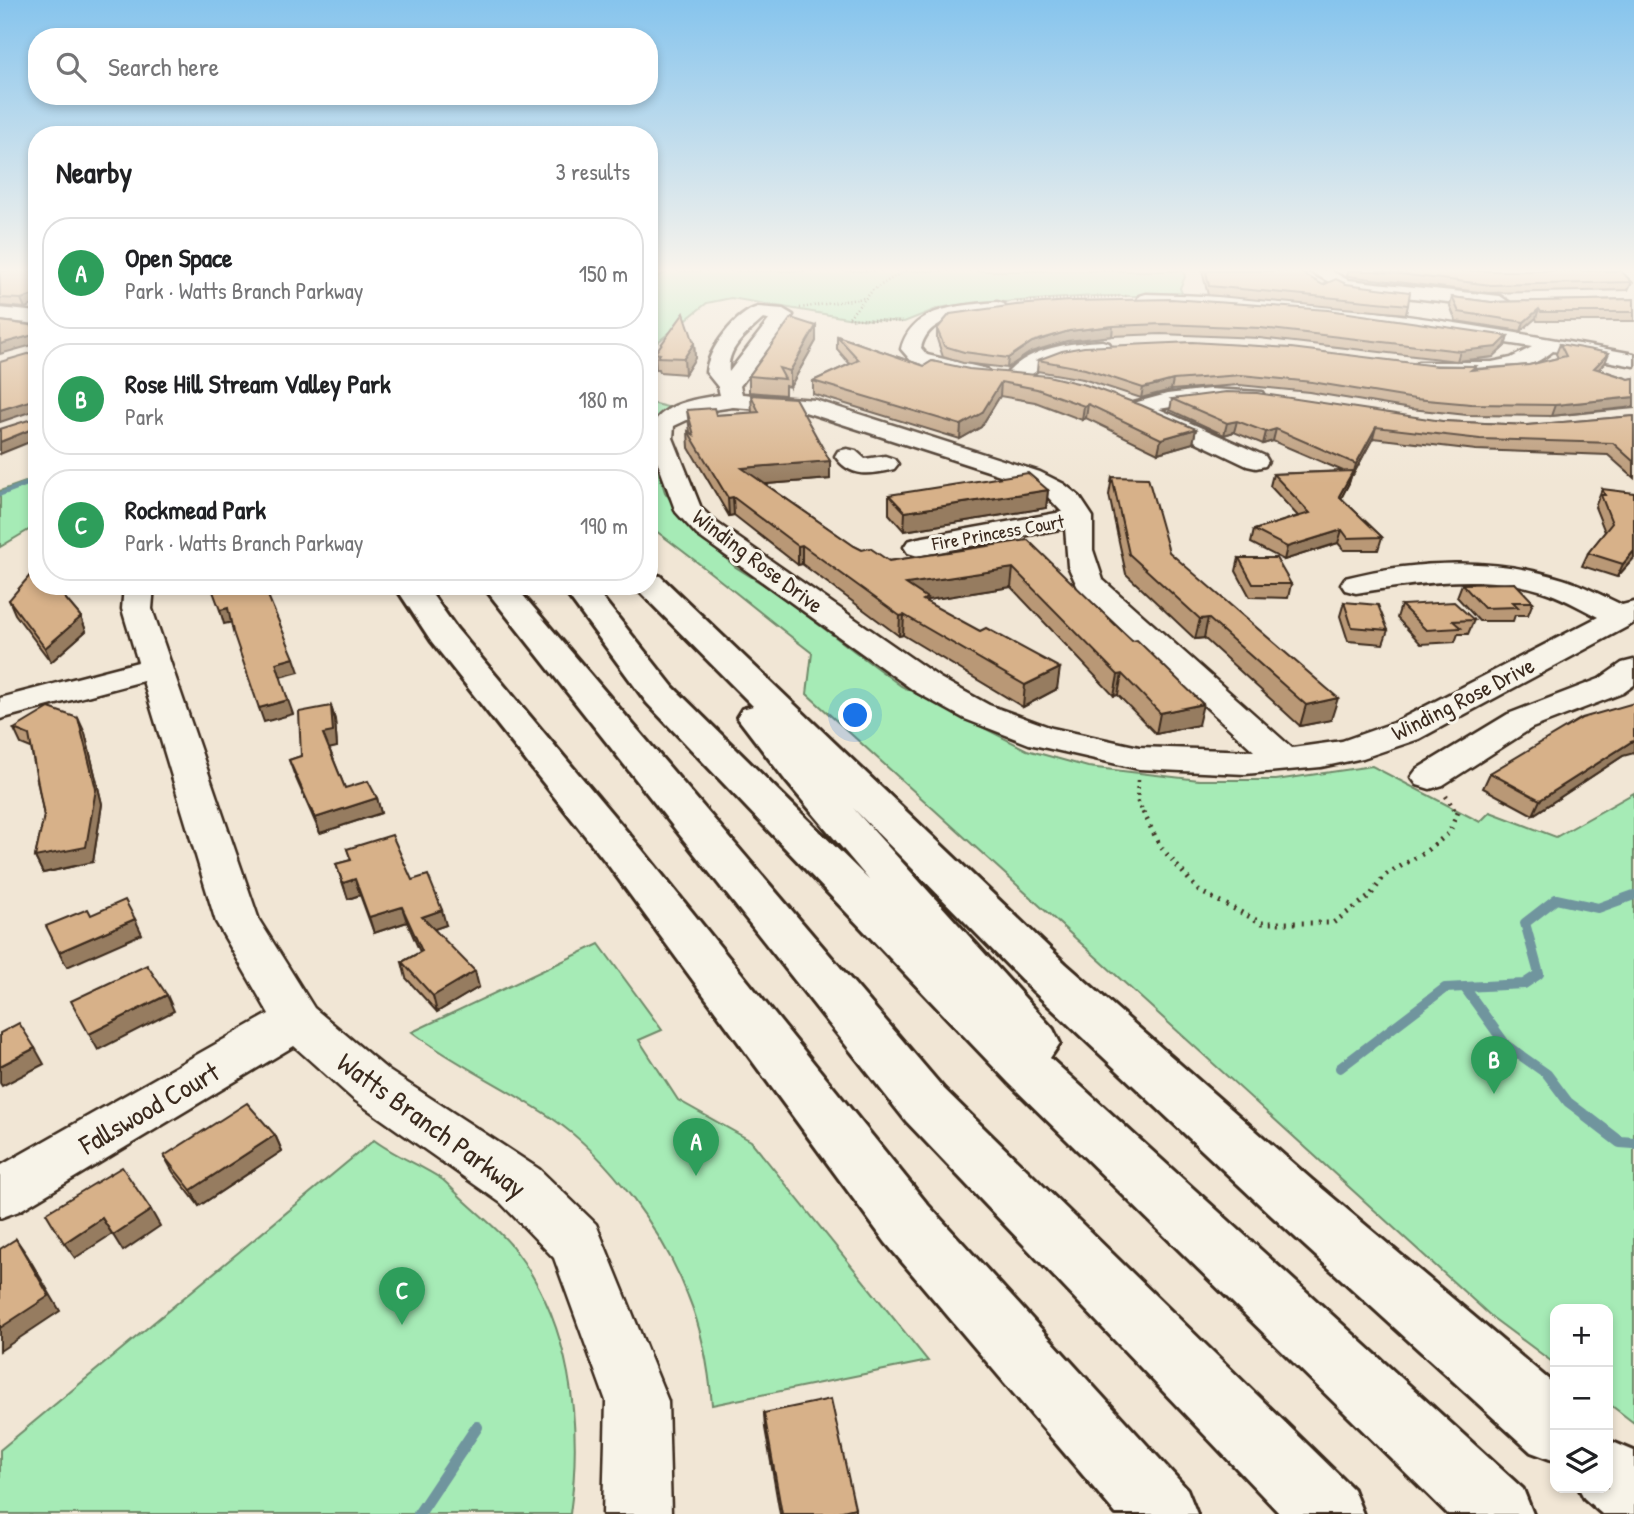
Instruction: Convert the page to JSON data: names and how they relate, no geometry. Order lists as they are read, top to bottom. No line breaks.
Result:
{"streets":{"street":["Fire Princess Court","Winding Rose Drive","Fallswood Court","Watts Branch Parkway"]},"crossings":[["Fire Princess Court","Winding Rose Drive"],["Fallswood Court","Watts Branch Parkway"]],"page":{"search":"Search here","heading":["Nearby","3 results"],"list":[{"mark":"A","name":"Open Space","note":"Park · Watts Branch Parkway","value":"150 m"},{"mark":"B","name":"Rose Hill Stream Valley Park","note":"Park","value":"180 m"},{"mark":"C","name":"Rockmead Park","note":"Park · Watts Branch Parkway","value":"190 m"}],"pins":["B","A","C"],"map_buttons":["+","−"]}}
